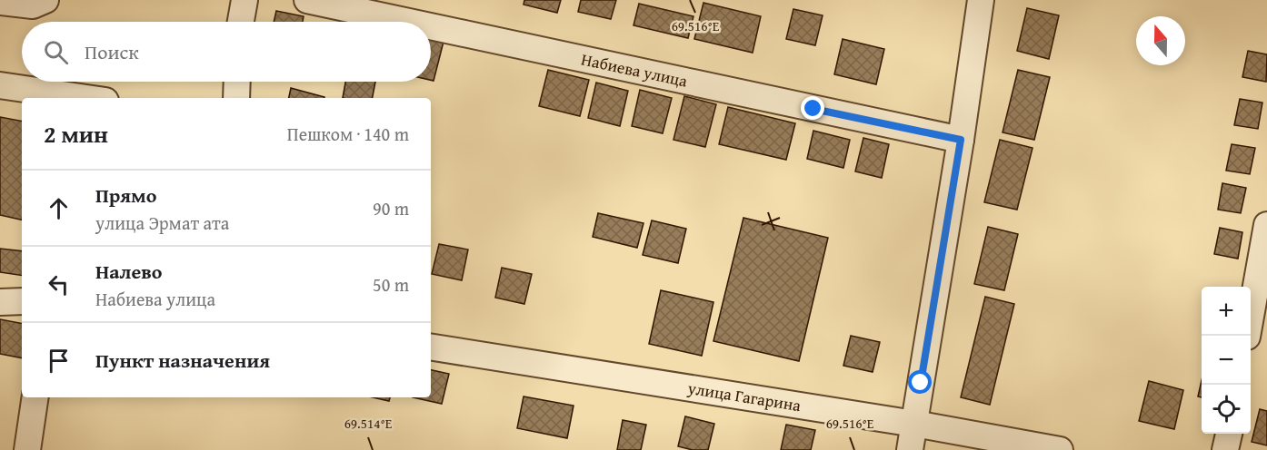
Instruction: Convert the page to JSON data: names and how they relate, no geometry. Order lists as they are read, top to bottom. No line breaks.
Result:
{"streets":{"street":["Набиева улица","улица Гагарина"]},"north":"top","page":{"search":"Поиск","heading":["2 мин","Пешком · 140 m"],"list":[["Прямо","улица Эрмат ата","90 m"],["Налево","Набиева улица","50 m"],"Пункт назначения"],"map_buttons":["+","−"]},"coordinates":["69.516°E","69.514°E"]}
